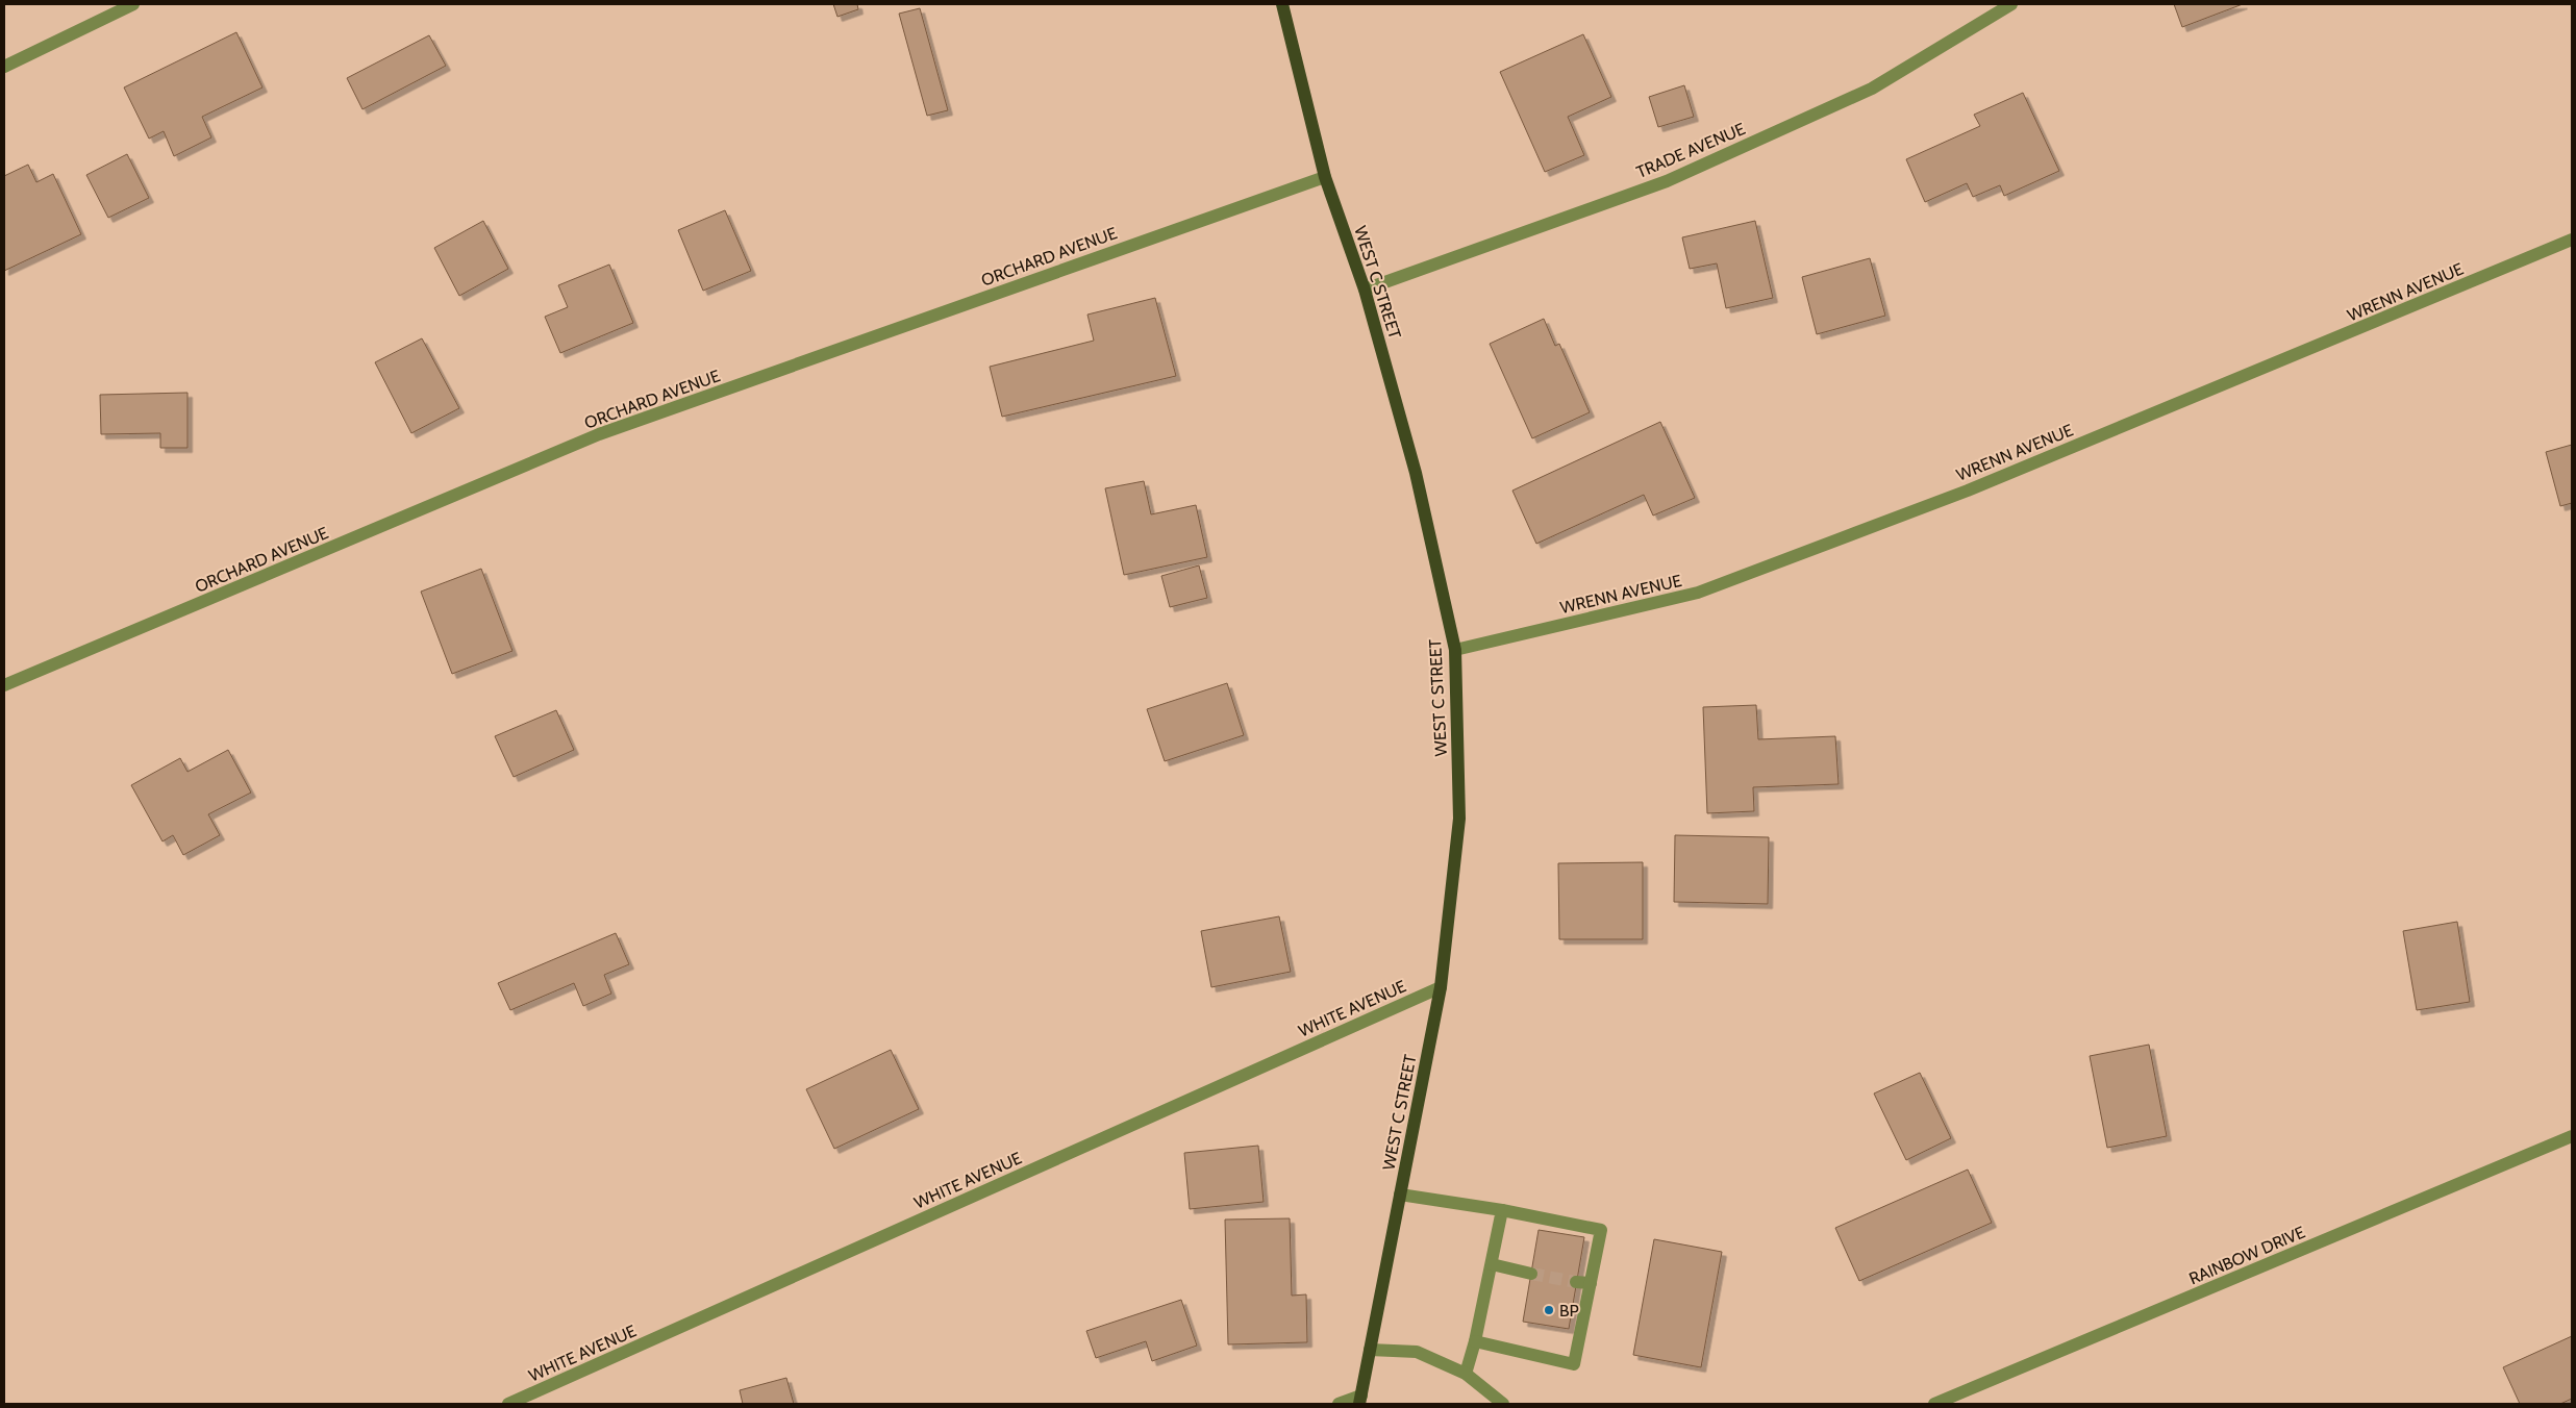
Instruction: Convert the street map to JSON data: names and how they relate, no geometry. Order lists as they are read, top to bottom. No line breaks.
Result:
{"streets":{"main road":["WEST C STREET"],"street":["TRADE AVENUE","ORCHARD AVENUE","WRENN AVENUE","WHITE AVENUE","RAINBOW DRIVE"]},"crossings":[["TRADE AVENUE","WEST C STREET"],["ORCHARD AVENUE","WEST C STREET"],["WEST C STREET","WRENN AVENUE"],["WEST C STREET","WHITE AVENUE"]],"places":["BP"]}
